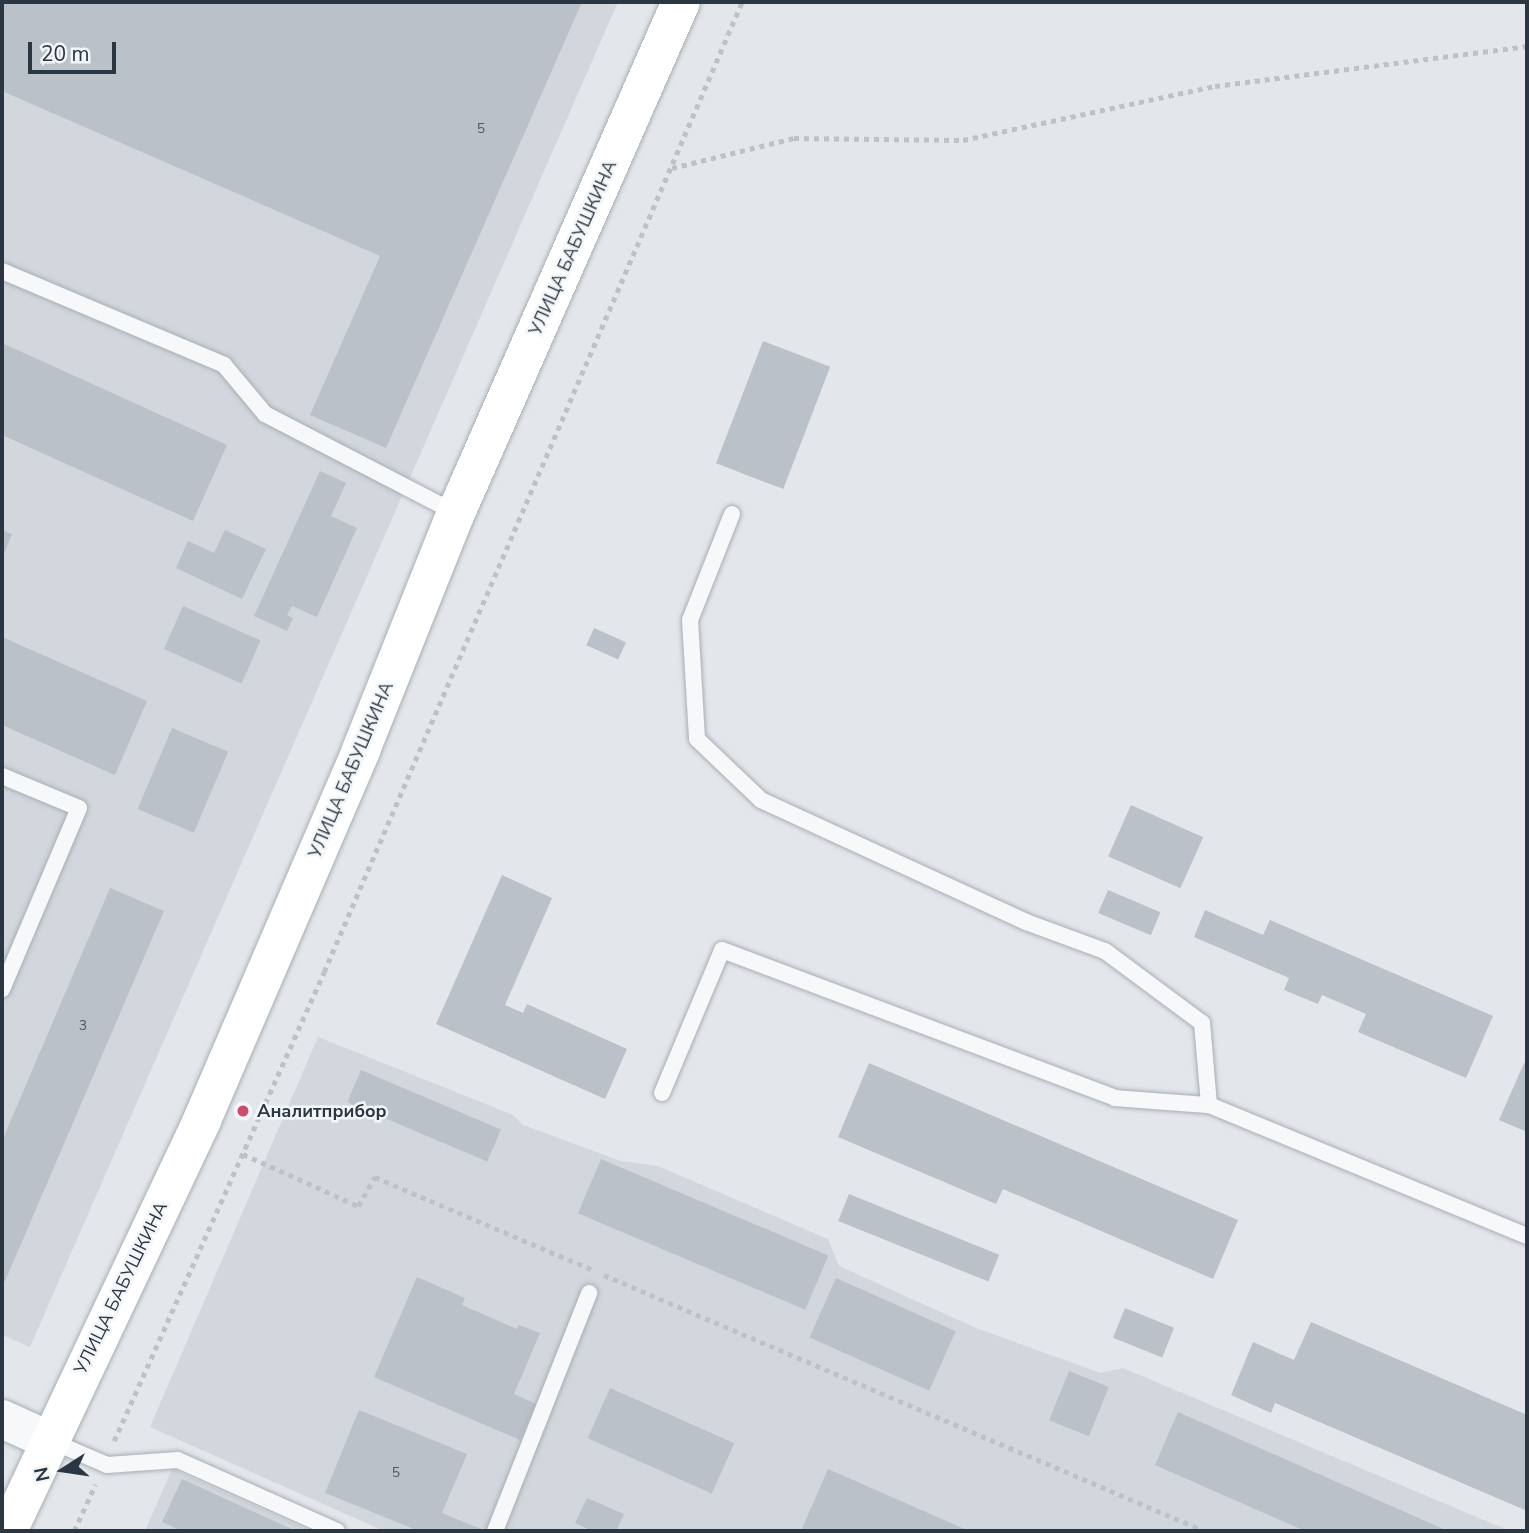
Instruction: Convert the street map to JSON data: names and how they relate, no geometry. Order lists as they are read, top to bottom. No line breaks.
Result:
{"streets":{"main road":["УЛИЦА БАБУШКИНА"]},"places":["Аналитприбор"],"house_numbers":["5","3","5"],"scale_bar":"20 m","north":"left"}
